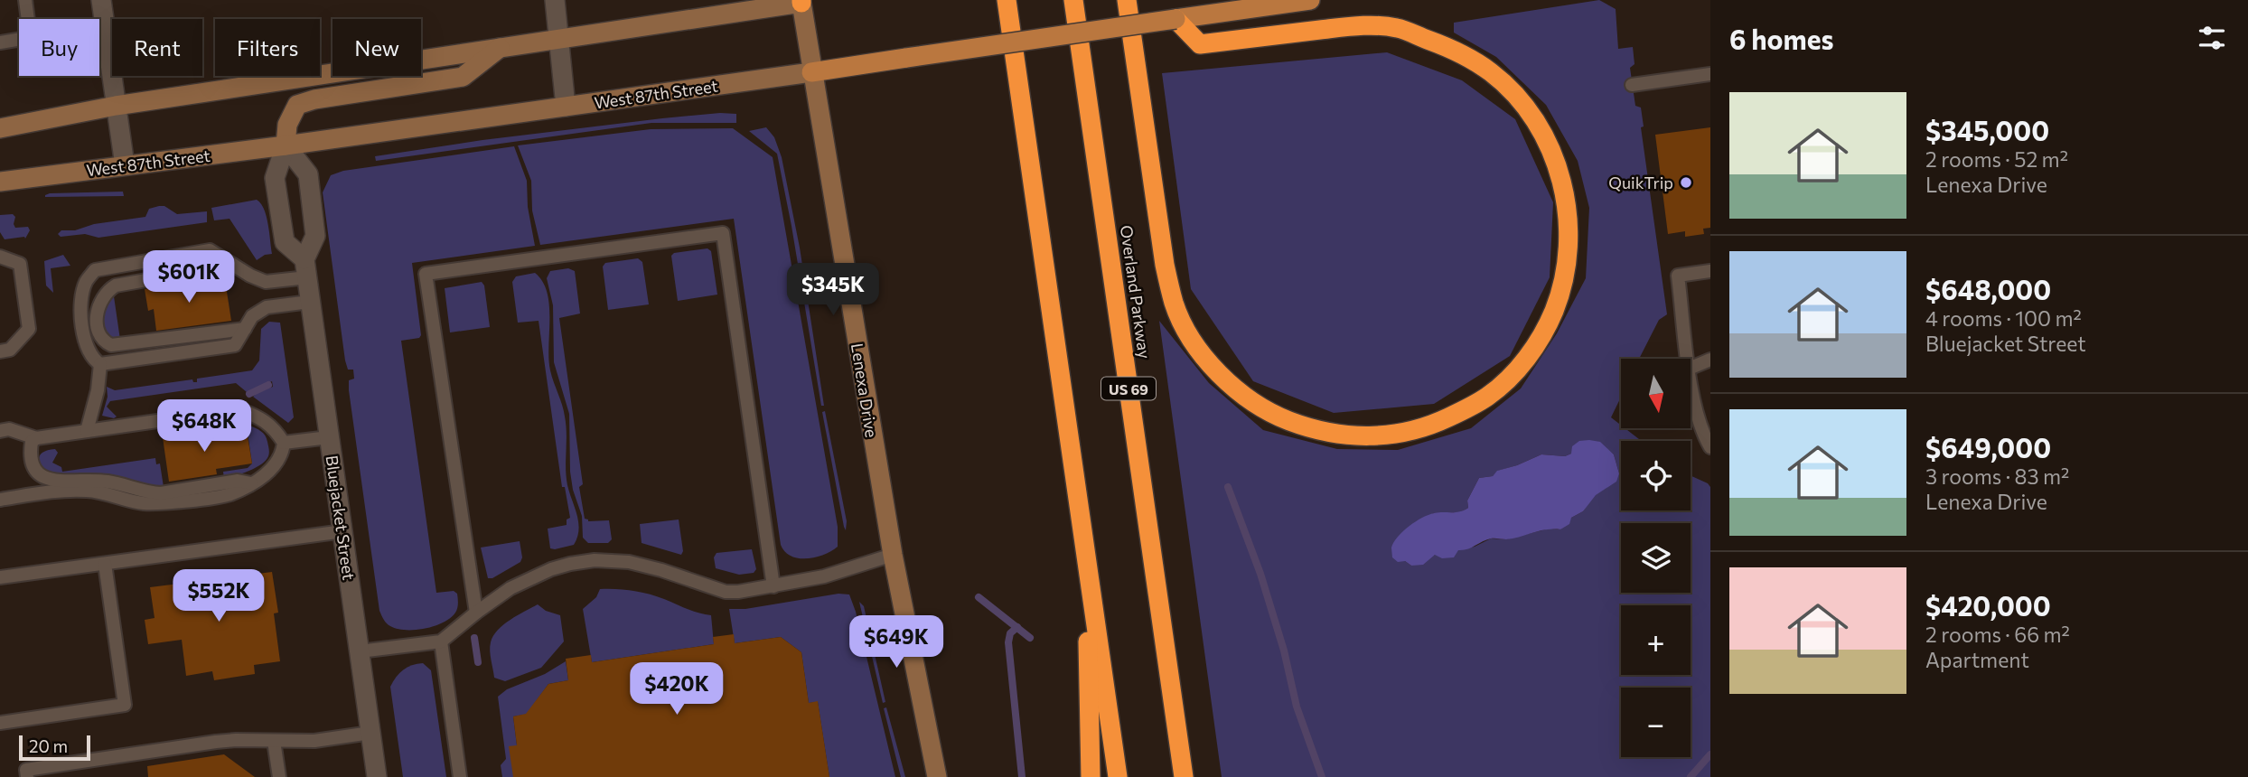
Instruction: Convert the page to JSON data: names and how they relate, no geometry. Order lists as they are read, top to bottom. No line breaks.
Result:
{"streets":{"highway":["Overland Parkway","US 69"],"main road":["West 87th Street","Lenexa Drive"],"street":["Bluejacket Street"]},"crossings":[["West 87th Street","Lenexa Drive"],["West 87th Street","Bluejacket Street"]],"places":["QuikTrip"],"scale_bar":"20 m","north":"bottom","page":{"heading":"6 homes","chip":["Buy","Rent","Filters","New"],"list":[{"name":"$345,000","note":"2 rooms · 52 m² · Lenexa Drive"},{"name":"$648,000","note":"4 rooms · 100 m² · Bluejacket Street"},{"name":"$649,000","note":"3 rooms · 83 m² · Lenexa Drive"},{"name":"$420,000","note":"2 rooms · 66 m² · Apartment"}],"price":["$601K","$345K","$648K","$552K","$649K","$420K"],"map_buttons":["+","−"],"scale":"20 m"}}
